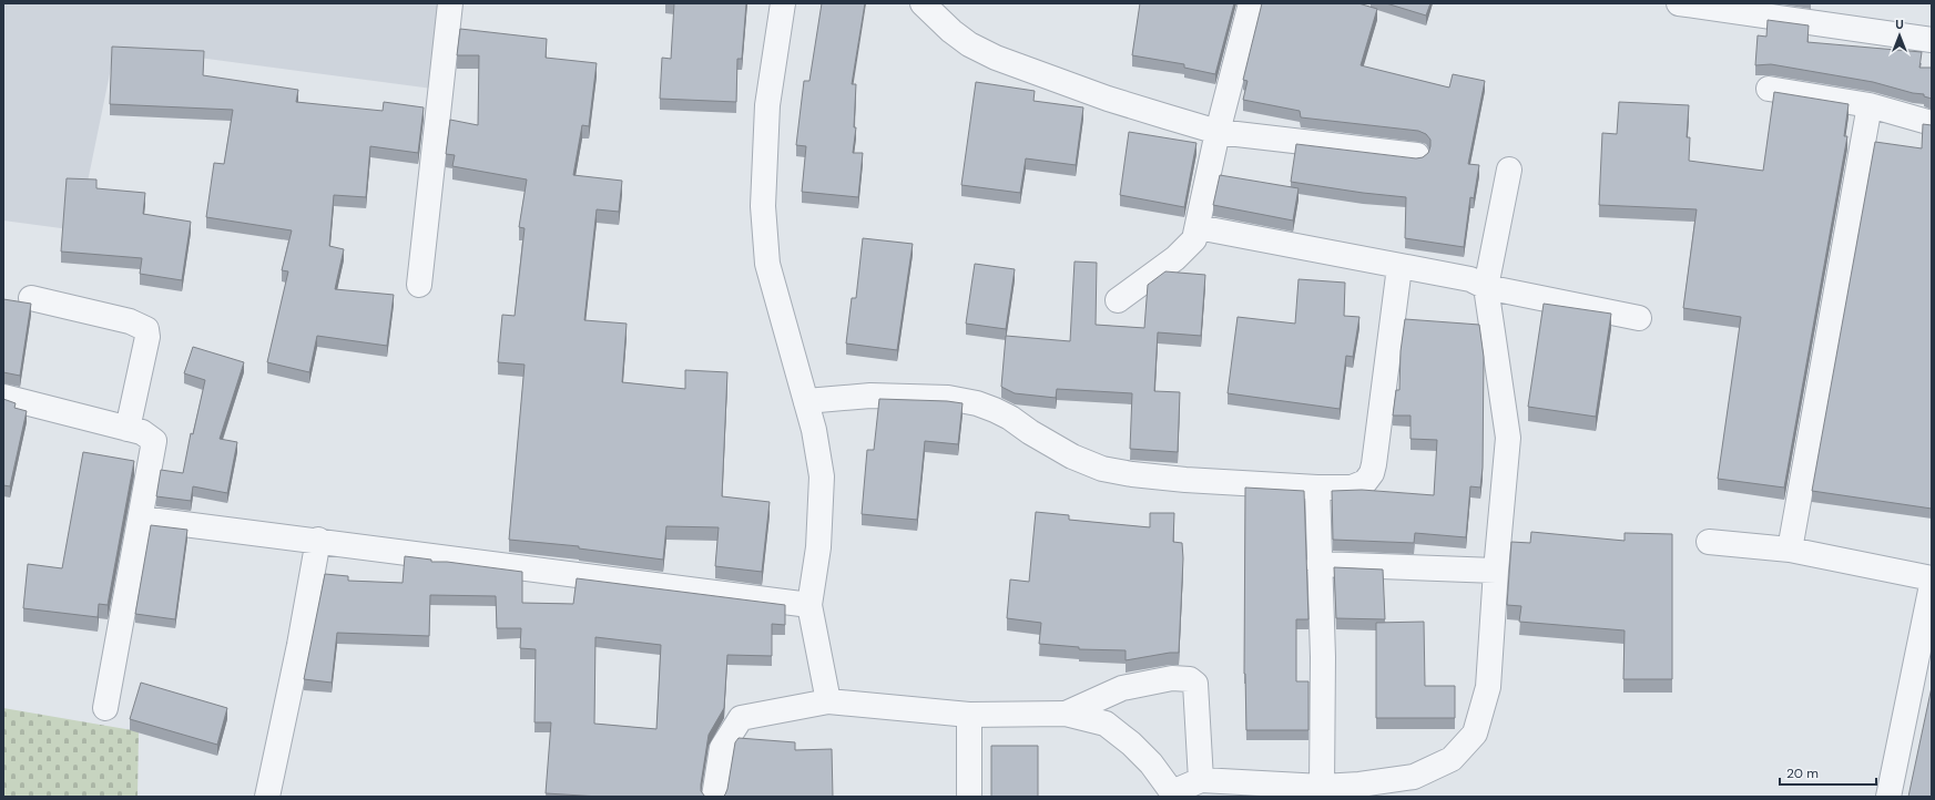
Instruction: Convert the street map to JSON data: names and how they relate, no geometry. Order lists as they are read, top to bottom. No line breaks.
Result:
{"scale_bar":"20 m","north":"top"}
